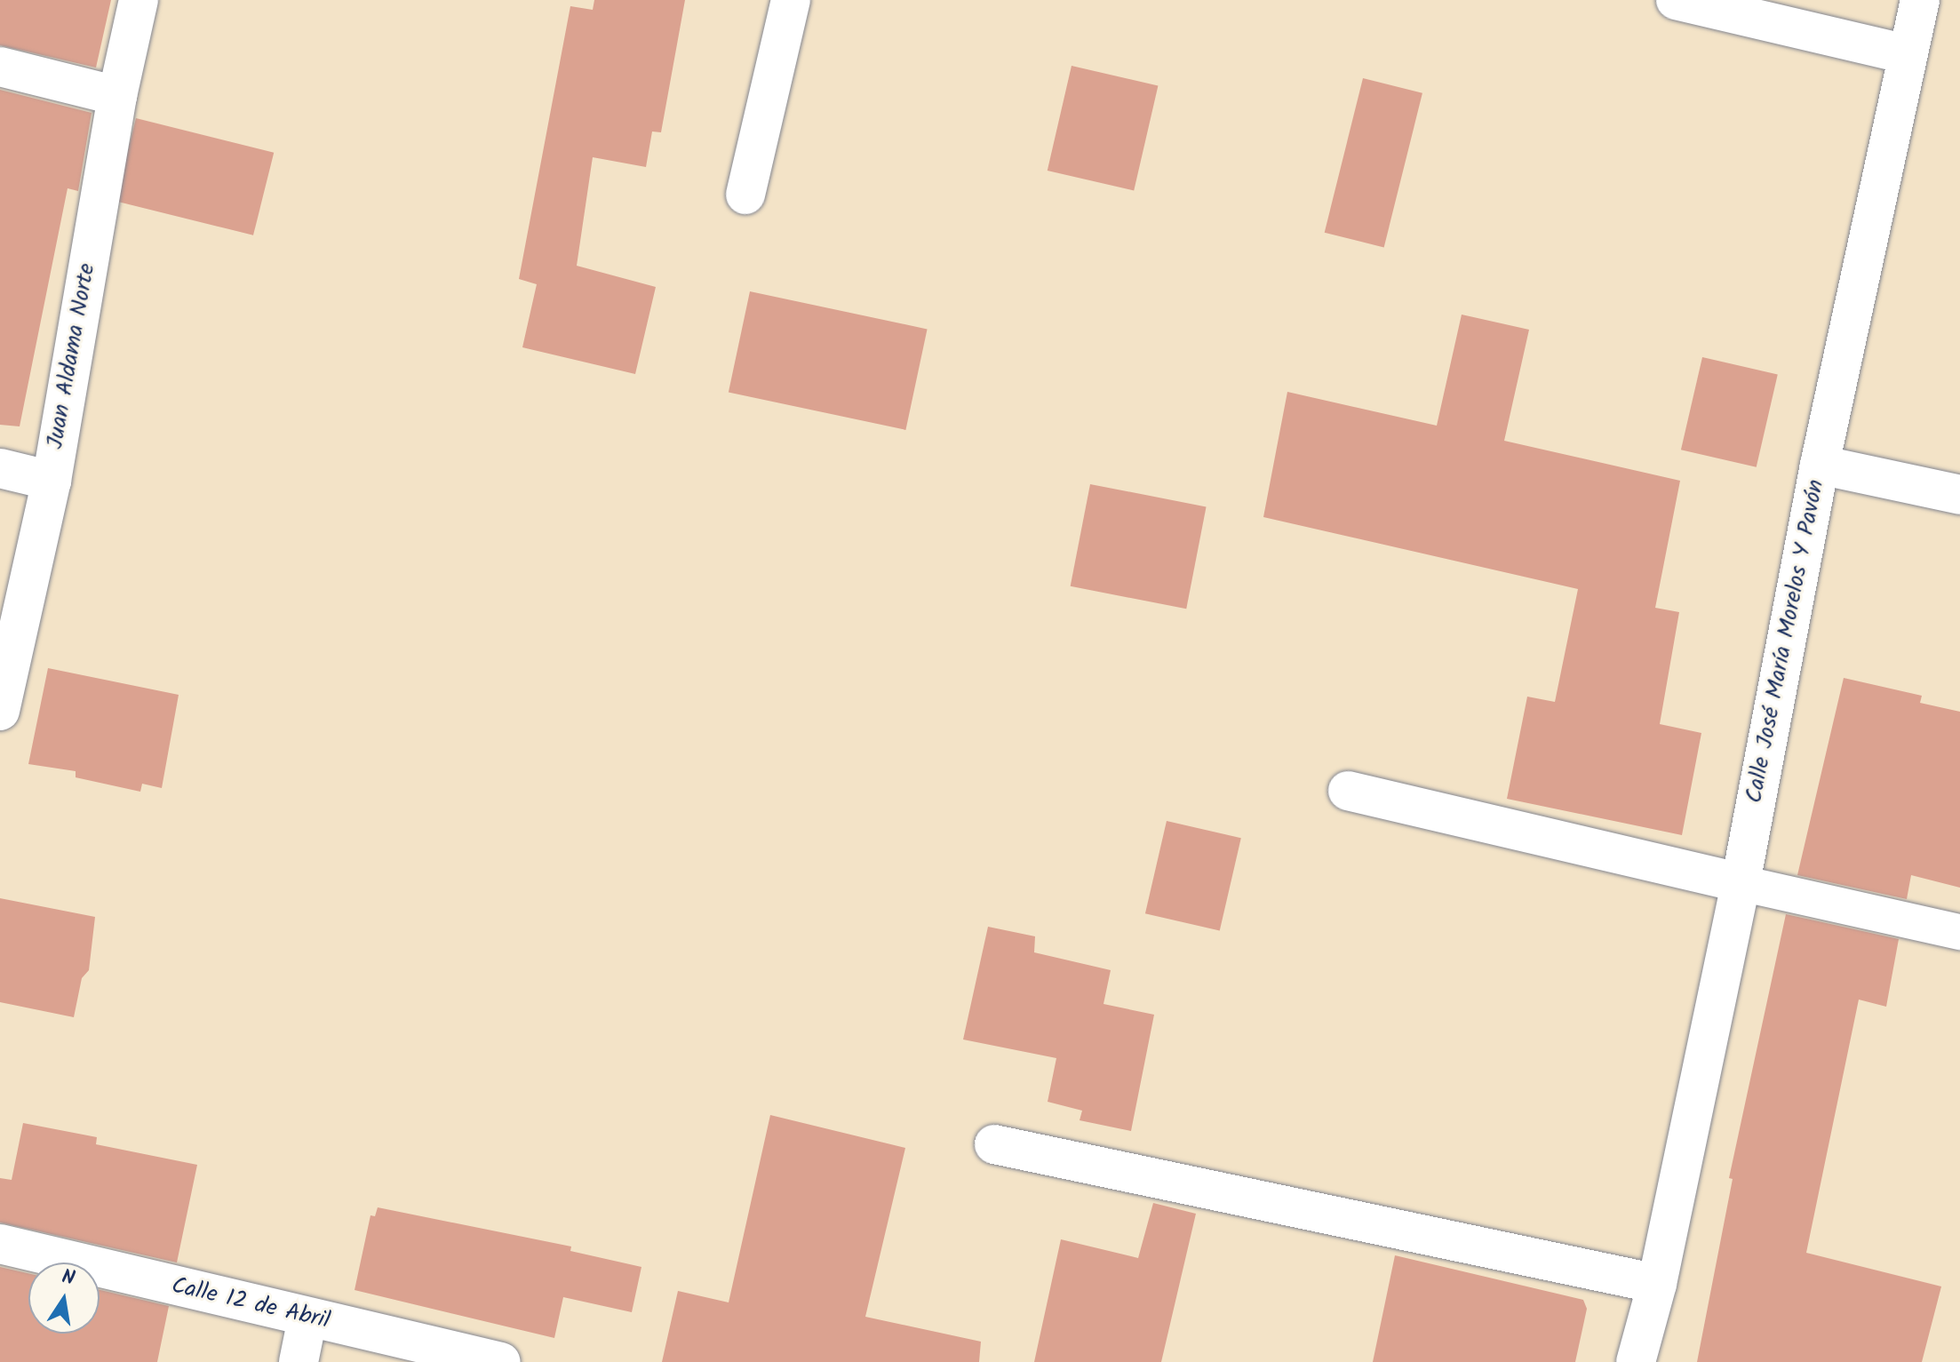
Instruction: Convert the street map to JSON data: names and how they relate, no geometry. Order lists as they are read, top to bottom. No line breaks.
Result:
{"streets":{"street":["Juan Aldama Norte","Calle José María Morelos Y Pavón","Calle 12 de Abril"]},"north":"top"}
